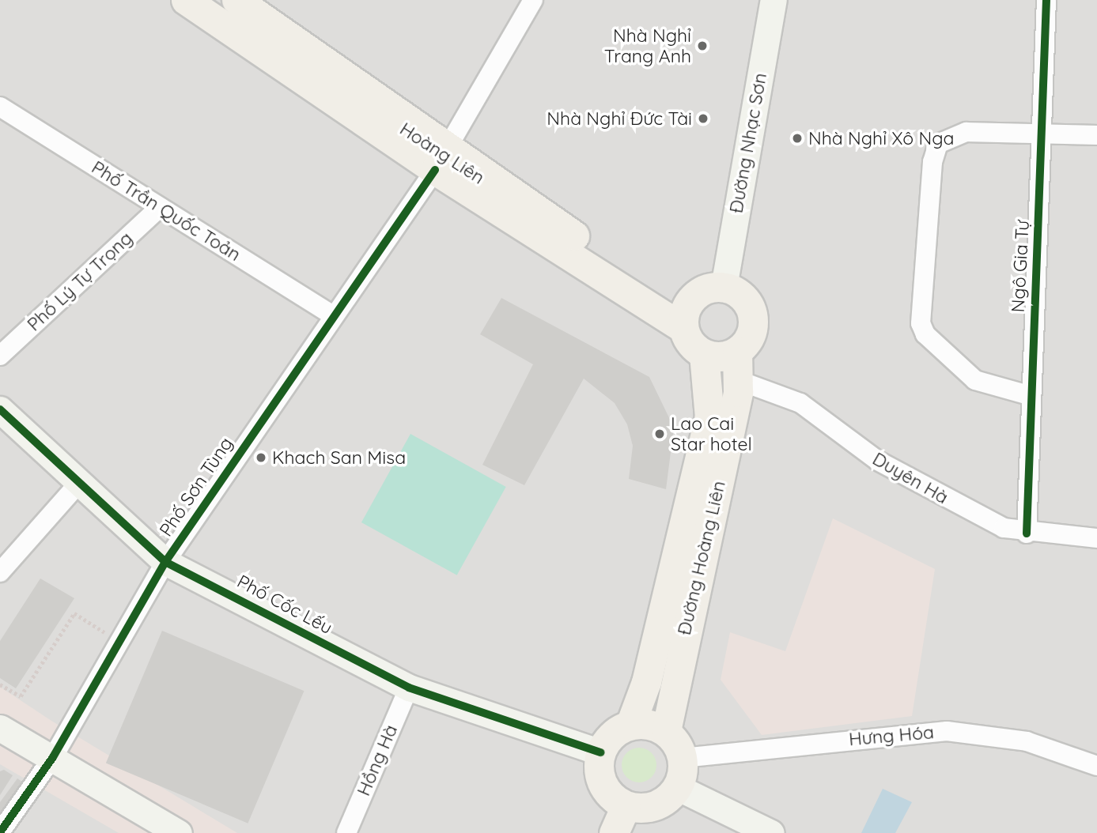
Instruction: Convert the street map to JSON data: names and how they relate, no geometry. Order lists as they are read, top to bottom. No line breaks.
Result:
{"streets":{"main road":["Hoàng Liên","Đường Hoàng Liên"],"street":["Đường Nhạc Sơn","Phố Trần Quốc Toản","Ngô Gia Tự","Phố Lý Tự Trọng","Duyên Hà","Phố Sơn Tùng","Phố Cốc Lếu","Hưng Hóa","Hồng Hà"]},"crossings":[["Đường Nhạc Sơn","Hoàng Liên"],["Đường Nhạc Sơn","Đường Hoàng Liên"],["Hoàng Liên","Phố Sơn Tùng"],["Hoàng Liên","Đường Hoàng Liên"],["Phố Trần Quốc Toản","Phố Lý Tự Trọng"],["Phố Trần Quốc Toản","Phố Sơn Tùng"],["Ngô Gia Tự","Duyên Hà"],["Duyên Hà","Đường Hoàng Liên"],["Phố Sơn Tùng","Phố Cốc Lếu"],["Đường Hoàng Liên","Phố Cốc Lếu"],["Đường Hoàng Liên","Hưng Hóa"],["Phố Cốc Lếu","Hưng Hóa"],["Phố Cốc Lếu","Hồng Hà"]],"places":["Nhà Nghỉ Trang Anh","Nhà Nghỉ Đức Tài","Nhà Nghỉ Xô Nga","Lao Cai Star hotel","Khach San Misa"]}
